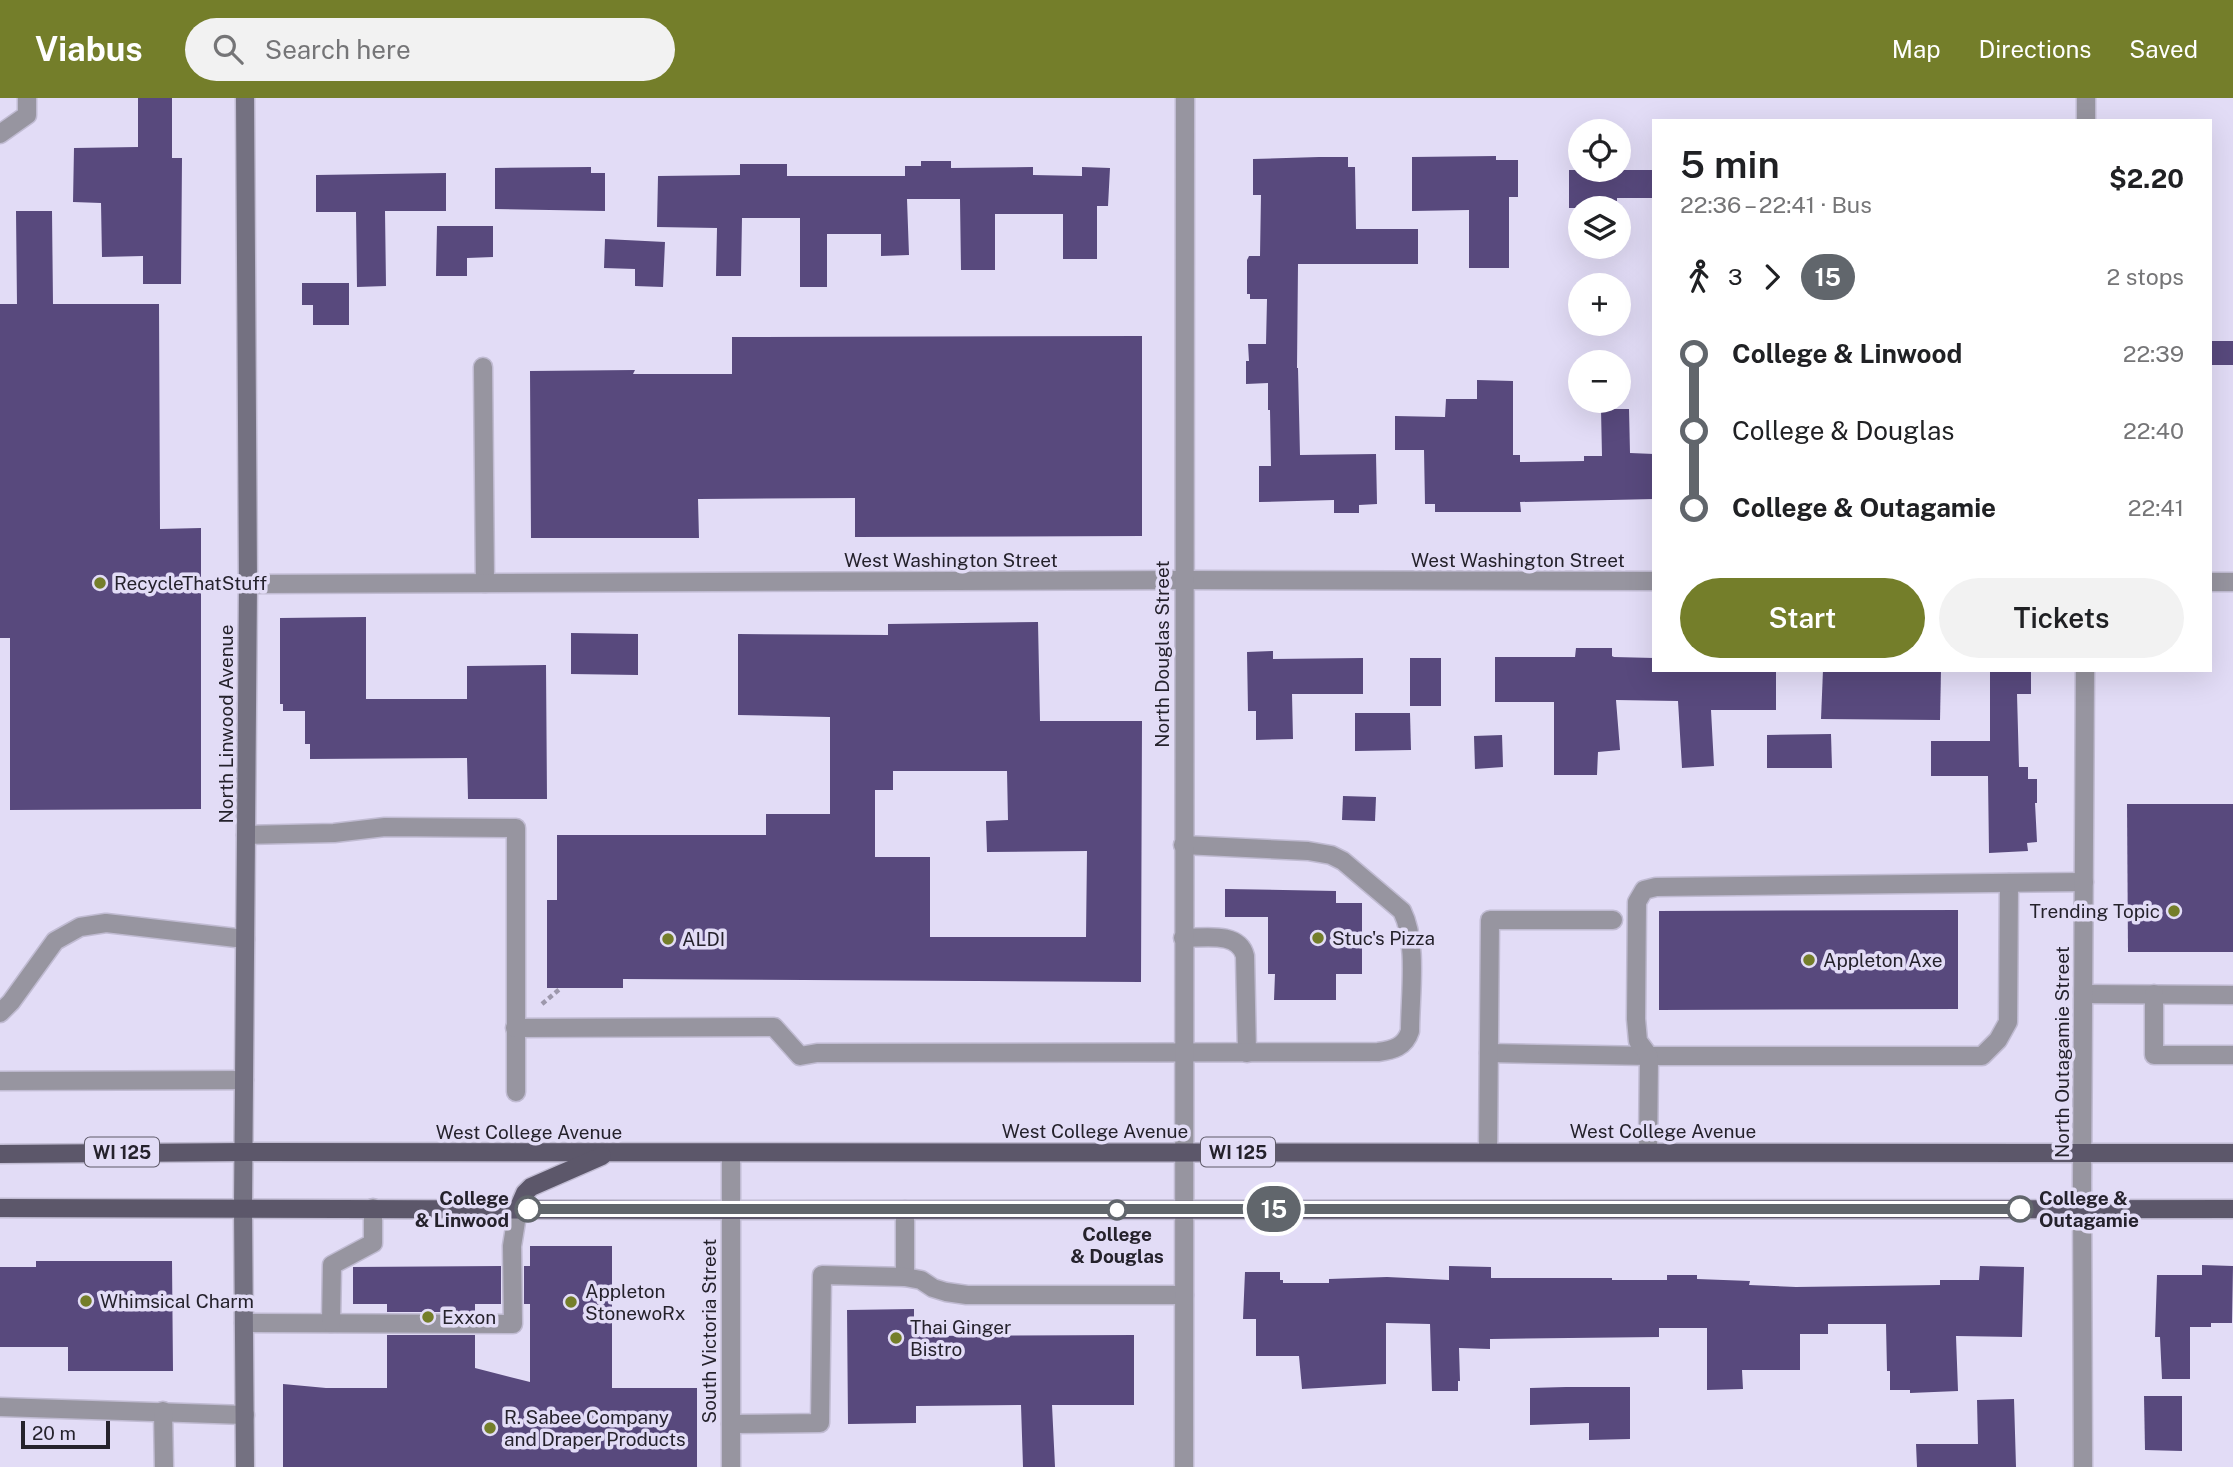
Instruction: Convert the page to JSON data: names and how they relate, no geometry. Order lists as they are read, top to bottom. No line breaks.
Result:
{"streets":{"main road":["West College Avenue","WI 125"],"street":["West Washington Street","North Douglas Street","North Linwood Avenue","North Outagamie Street","South Victoria Street"]},"crossings":[["West Washington Street","North Douglas Street"],["West Washington Street","North Linwood Avenue"],["North Douglas Street","West College Avenue"],["North Linwood Avenue","West College Avenue"],["North Outagamie Street","West College Avenue"],["West College Avenue","South Victoria Street"]],"places":["RecycleThatStuff","Trending Topic","Stuc's Pizza","ALDI","Appleton Axe","College & Linwood","College & Outagamie","College & Douglas","Whimsical Charm","Appleton StonewoRx","Exxon","Thai Ginger Bistro","R. Sabee Company and Draper Products"],"lines":["bus line 15"],"scale_bar":"20 m","page":{"header":"Viabus","search":"Search here","nav":["Map","Directions","Saved"],"on_map":"15","map_buttons":["+","−"],"heading":["5 min","22:36 – 22:41 · Bus","$2.20"],"legs":["3","15","2 stops"],"list":[{"name":"College & Linwood","value":"22:39"},{"name":"College & Douglas","value":"22:40"},{"name":"College & Outagamie","value":"22:41"}],"buttons":["Start","Tickets"],"scale":"20 m"}}
